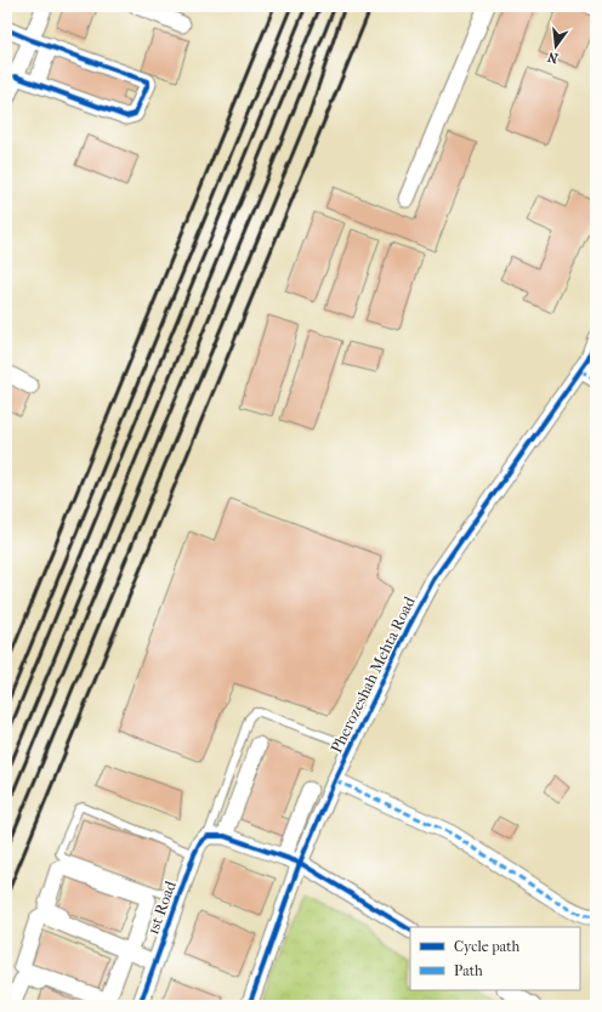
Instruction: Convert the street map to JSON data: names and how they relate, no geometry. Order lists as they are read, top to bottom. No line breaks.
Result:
{"streets":{"street":["Pherozeshah Mehta Road","1st Road"]},"legend":["Cycle path","Path"],"north":"bottom"}
